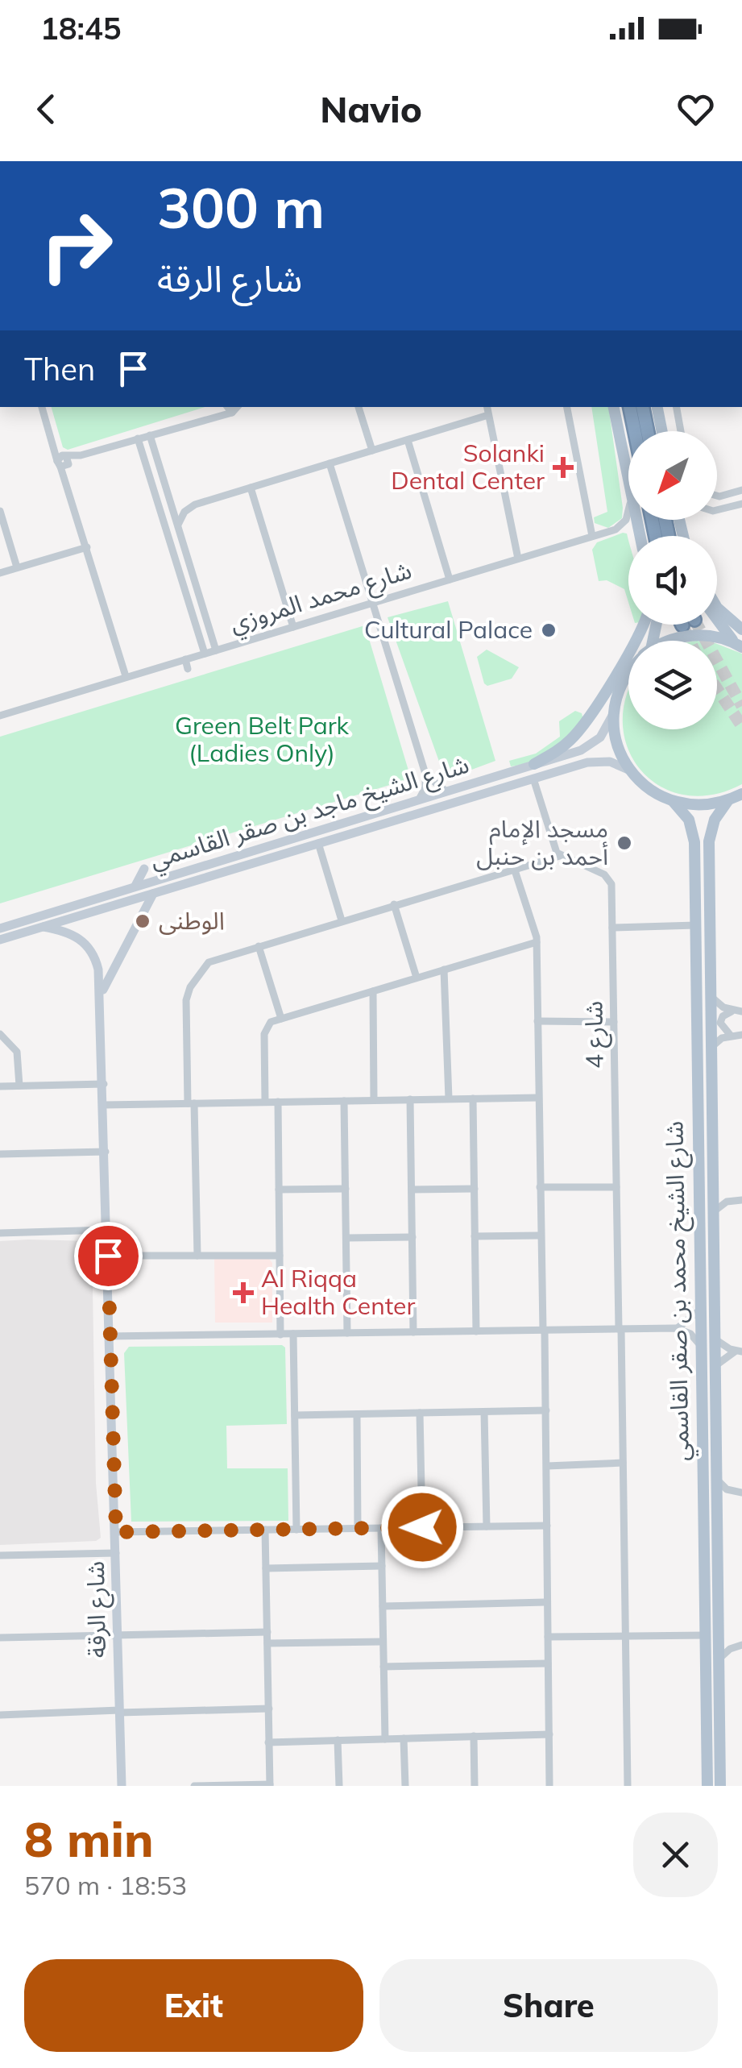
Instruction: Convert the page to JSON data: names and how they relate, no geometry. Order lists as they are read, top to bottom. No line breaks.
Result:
{"streets":{"main road":["شارع الشيخ ماجد بن صقر القاسمي","شارع الشيخ محمد بن صقر القاسمي","شارع الرقة"],"street":["شارع محمد المروزي","شارع 4"]},"crossings":[["شارع الشيخ ماجد بن صقر القاسمي","شارع الرقة"]],"parks":["Green Belt Park (Ladies Only)"],"places":{"health":["Solanki Dental Center","Al Riqqa Health Center"],"other":["Cultural Palace","مسجد الإمام أحمد بن حنبل","الوطنی"]},"north":"bottom left","page":{"status":"18:45","header":"Navio","turn":["300 m","شارع الرقة"],"then":"Then","heading":["8 min","570 m · 18:53"],"buttons":["Exit","Share"]}}
